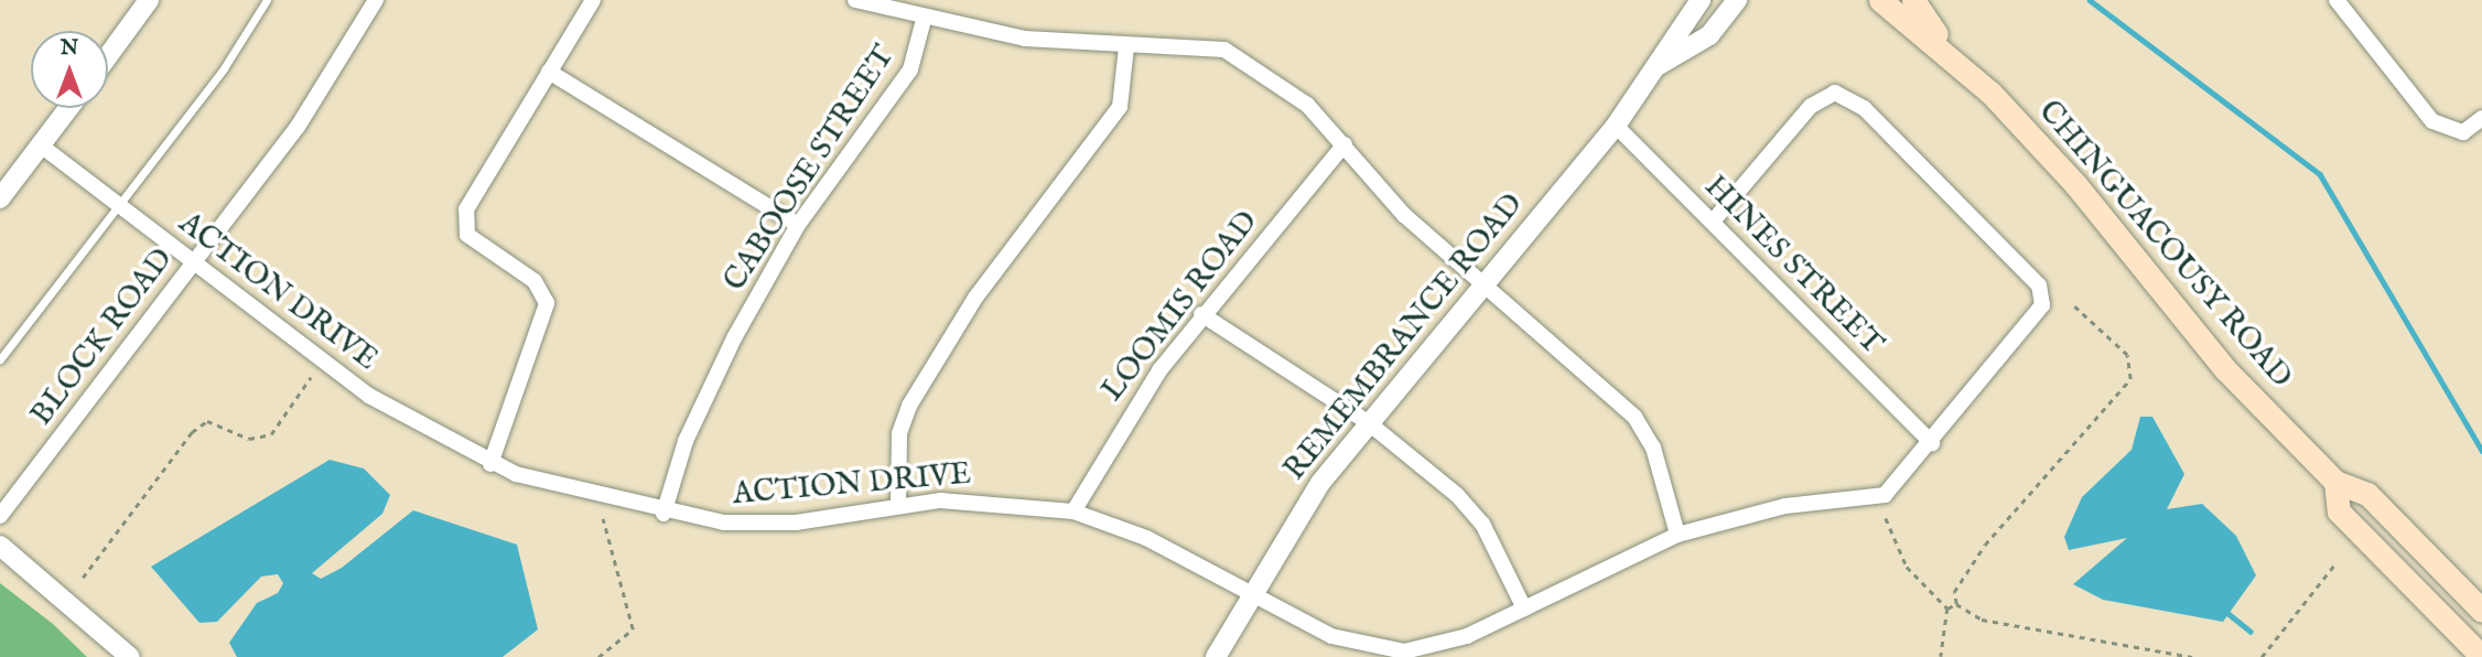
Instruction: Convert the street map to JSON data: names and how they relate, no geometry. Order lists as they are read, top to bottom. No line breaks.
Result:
{"streets":{"main road":["CHINGUACOUSY ROAD"],"street":["CABOOSE STREET","HINES STREET","ACTION DRIVE","LOOMIS ROAD","BLOCK ROAD","REMEMBRANCE ROAD"]},"crossings":[["CABOOSE STREET","ACTION DRIVE"],["HINES STREET","ACTION DRIVE"],["HINES STREET","REMEMBRANCE ROAD"],["ACTION DRIVE","LOOMIS ROAD"],["ACTION DRIVE","BLOCK ROAD"],["ACTION DRIVE","REMEMBRANCE ROAD"]],"north":"top"}
